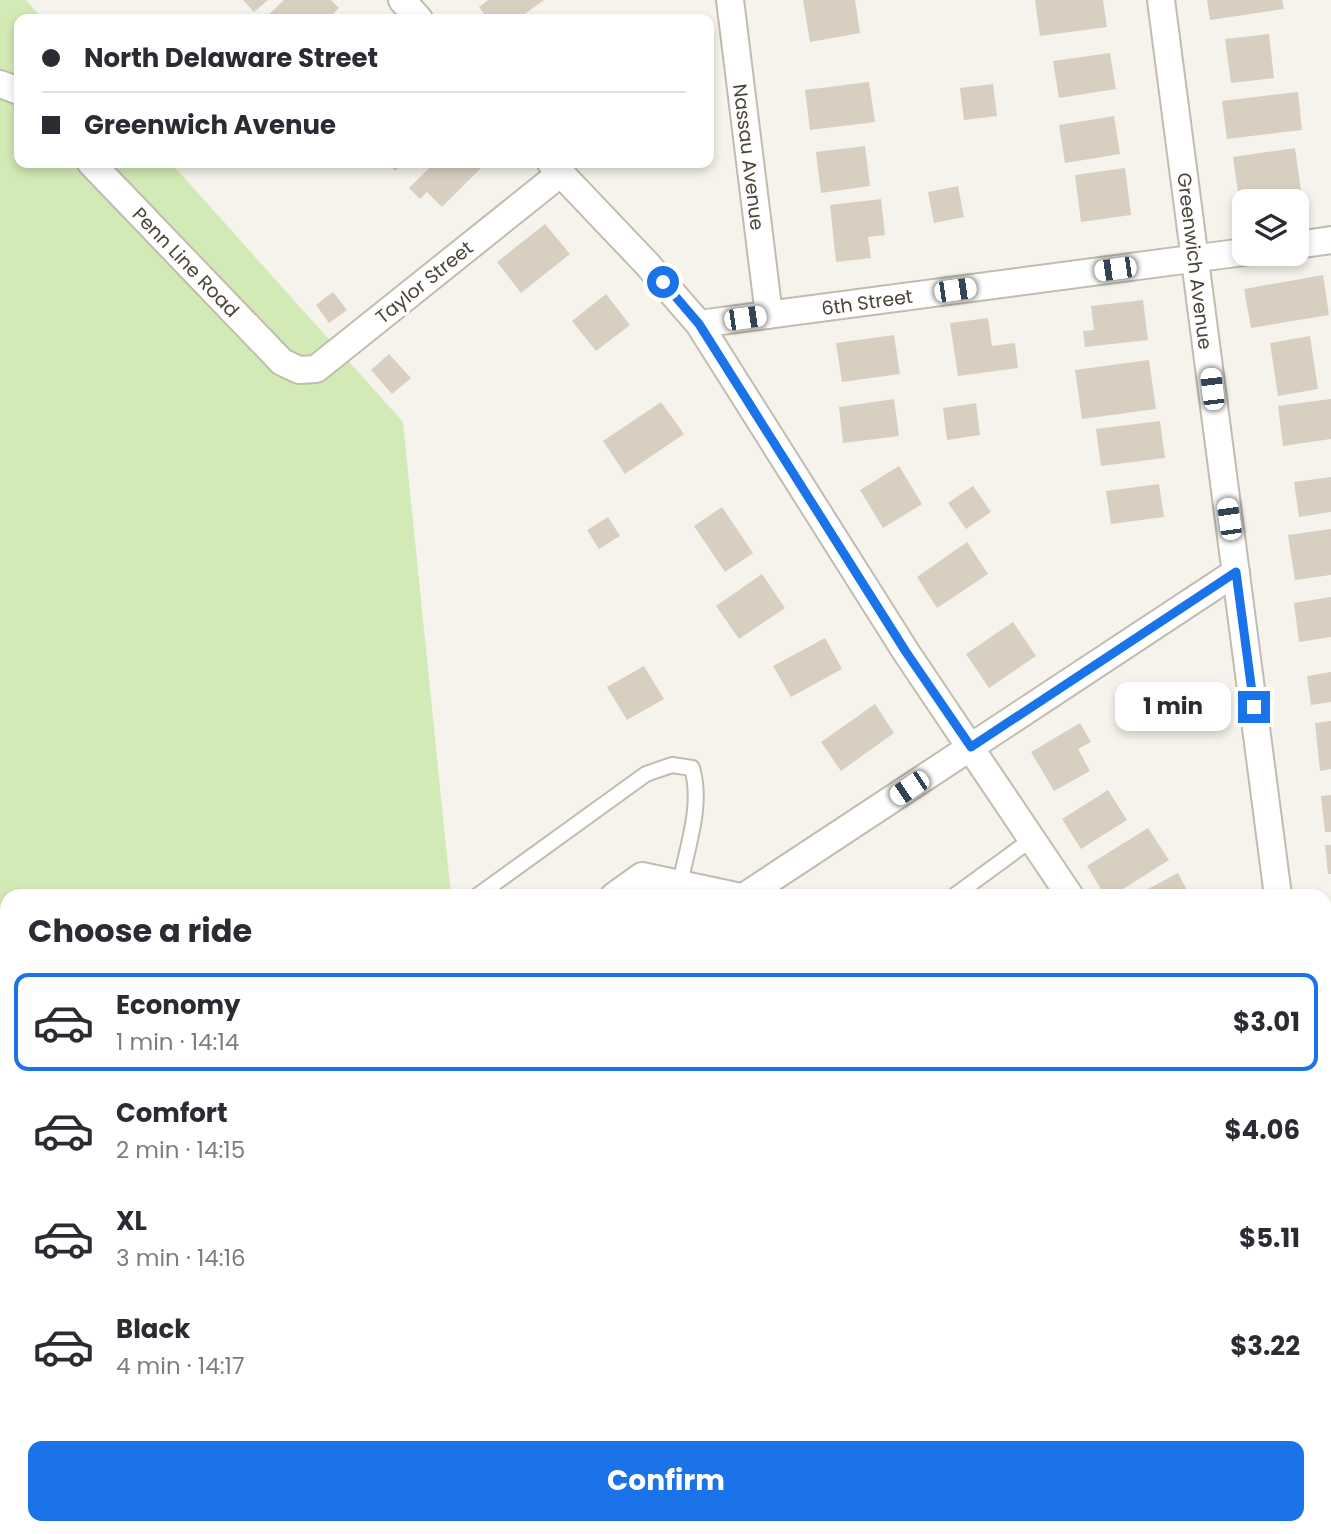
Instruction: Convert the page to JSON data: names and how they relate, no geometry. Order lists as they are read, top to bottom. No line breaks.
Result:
{"streets":{"street":["Nassau Avenue","Greenwich Avenue","Penn Line Road","Taylor Street","6th Street"]},"crossings":[["Nassau Avenue","6th Street"],["Greenwich Avenue","6th Street"],["Penn Line Road","Taylor Street"]],"page":{"banner":["North Delaware Street","Greenwich Avenue"],"bubble":"1 min","heading":"Choose a ride","list":[{"name":"Economy","note":"1 min · 14:14","value":"$3.01"},{"name":"Comfort","note":"2 min · 14:15","value":"$4.06"},{"name":"XL","note":"3 min · 14:16","value":"$5.11"},{"name":"Black","note":"4 min · 14:17","value":"$3.22"}],"buttons":"Confirm"}}
